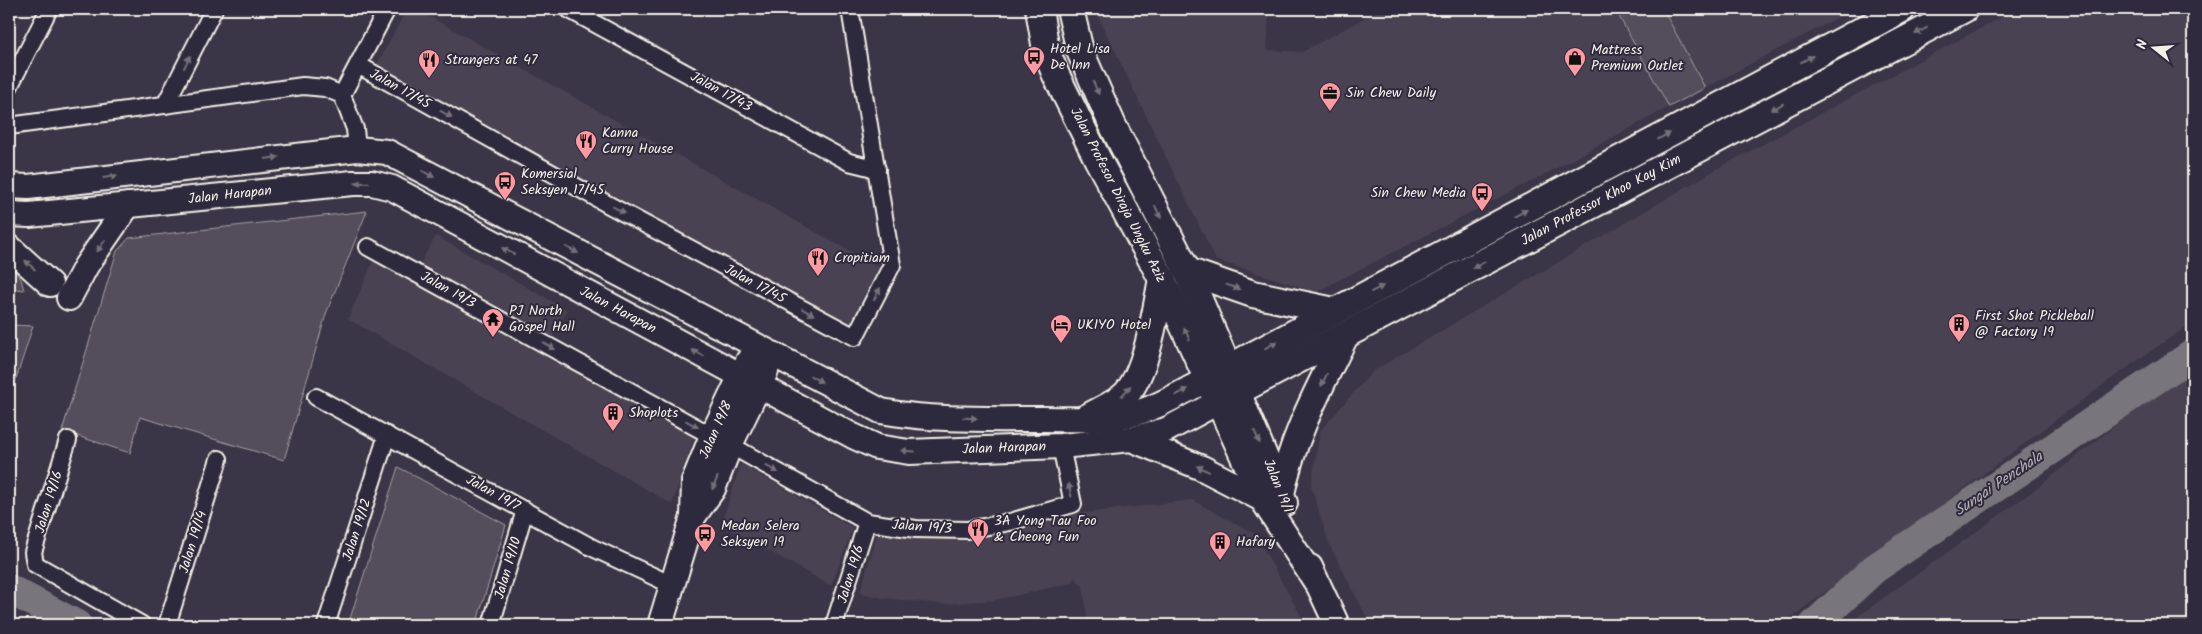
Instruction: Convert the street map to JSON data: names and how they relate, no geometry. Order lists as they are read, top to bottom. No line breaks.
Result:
{"streets":{"main road":["Jalan Harapan","Jalan Profesor Diraja Ungku Aziz","Jalan Professor Khoo Kay Kim","Jalan 19/8","Jalan 19/1"],"street":["Jalan 17/45","Jalan 17/43","Jalan 19/3","Jalan 19/7","Jalan 19/16","Jalan 19/12","Jalan 19/14","Jalan 19/10","Jalan 19/6"]},"crossings":[["Jalan 17/45","Jalan 17/43"],["Jalan Harapan","Jalan Profesor Diraja Ungku Aziz"],["Jalan Harapan","Jalan Professor Khoo Kay Kim"],["Jalan Harapan","Jalan 19/3"],["Jalan Harapan","Jalan 19/8"],["Jalan Harapan","Jalan 19/1"],["Jalan Profesor Diraja Ungku Aziz","Jalan Professor Khoo Kay Kim"],["Jalan Professor Khoo Kay Kim","Jalan 19/1"],["Jalan 19/3","Jalan 19/8"],["Jalan 19/3","Jalan 19/6"],["Jalan 19/8","Jalan 19/7"],["Jalan 19/7","Jalan 19/12"],["Jalan 19/7","Jalan 19/10"]],"one_way":["Jalan 19/3"],"water":["Sungai Penchala"],"places":{"bus stop":["Hotel Lisa De Inn","Komersial Seksyen 17/45","Sin Chew Media","Medan Selera Seksyen 19"],"shop":["Mattress Premium Outlet"],"restaurant":["Strangers at 47","Kanna Curry House","Cropitiam","3A Yong Tau Foo & Cheong Fun"],"office":["Sin Chew Daily"],"temple":["PJ North Gospel Hall"],"building":["First Shot Pickleball @ Factory 19","Shoplots","Hafary"],"hotel":["UKIYO Hotel"]},"north":"left"}
